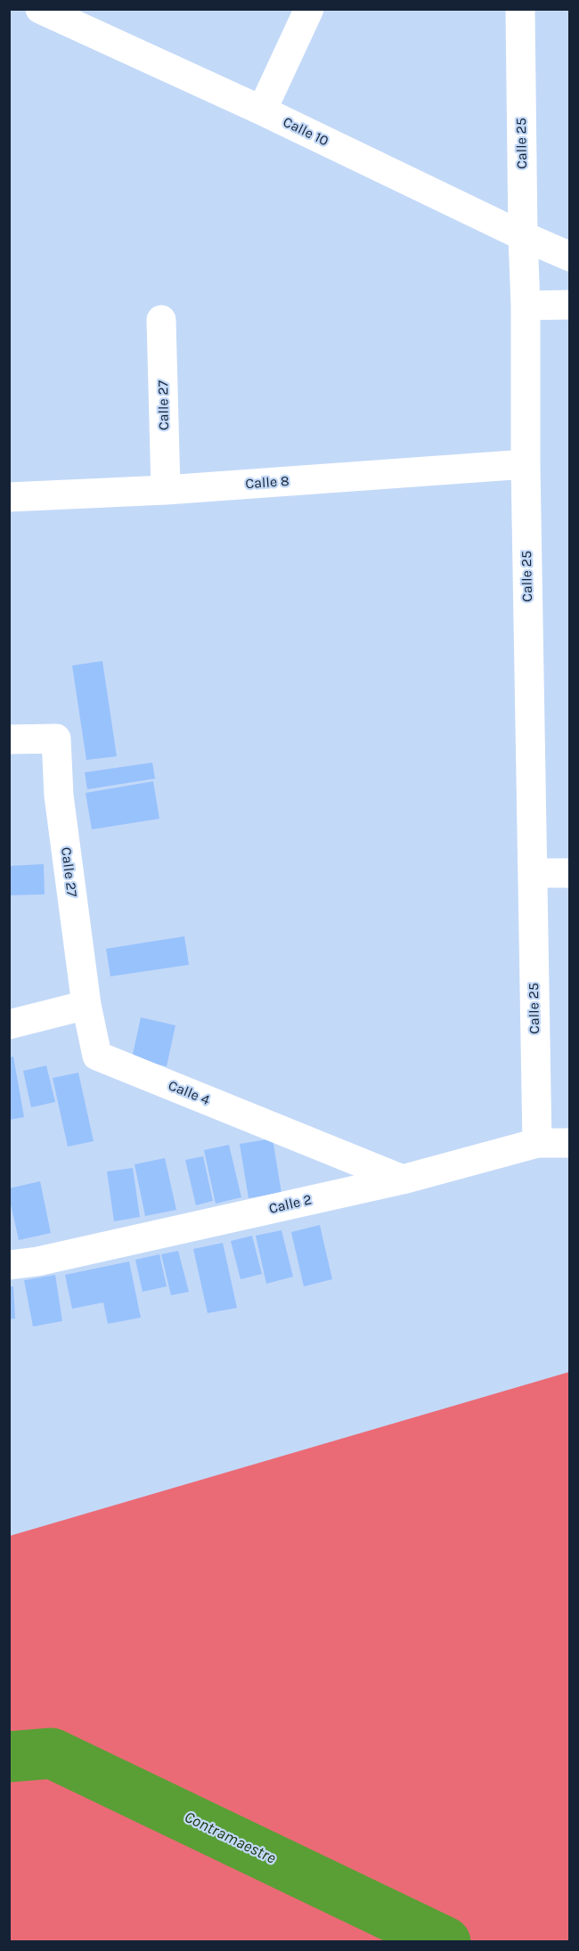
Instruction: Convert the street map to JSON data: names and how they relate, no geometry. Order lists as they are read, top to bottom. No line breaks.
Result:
{"streets":{"street":["Calle 10","Calle 25","Calle 27","Calle 8","Calle 4","Calle 2"]},"crossings":[["Calle 10","Calle 25"],["Calle 25","Calle 8"],["Calle 25","Calle 2"],["Calle 27","Calle 8"],["Calle 27","Calle 4"],["Calle 4","Calle 2"]],"water":["Contramaestre"]}
